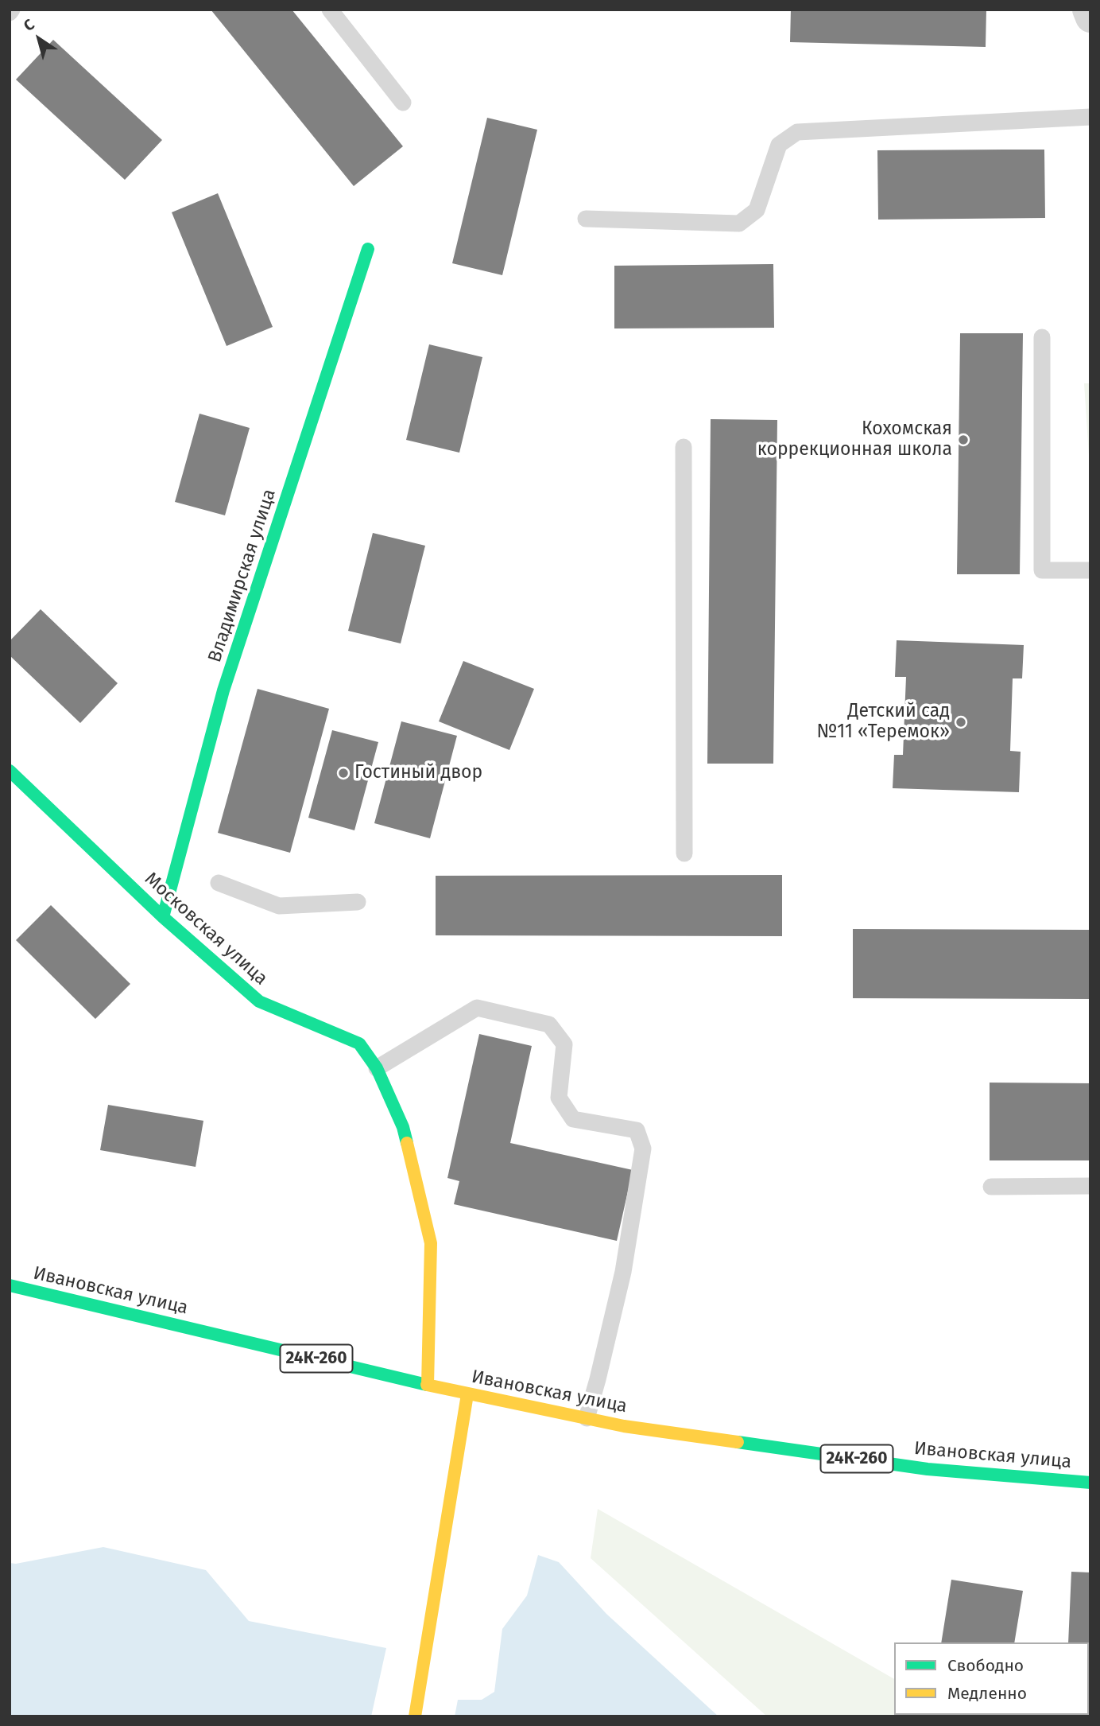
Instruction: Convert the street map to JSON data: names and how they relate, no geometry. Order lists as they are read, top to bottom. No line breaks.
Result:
{"streets":{"street":["Владимирская улица","Московская улица","Ивановская улица","24К-260"]},"crossings":[["Владимирская улица","Московская улица"],["Московская улица","Ивановская улица"]],"places":["Кохомская коррекционная школа","Детский сад №11 «Теремок»","Гостиный двор"],"legend":["Свободно","Медленно"],"north":"top left"}
